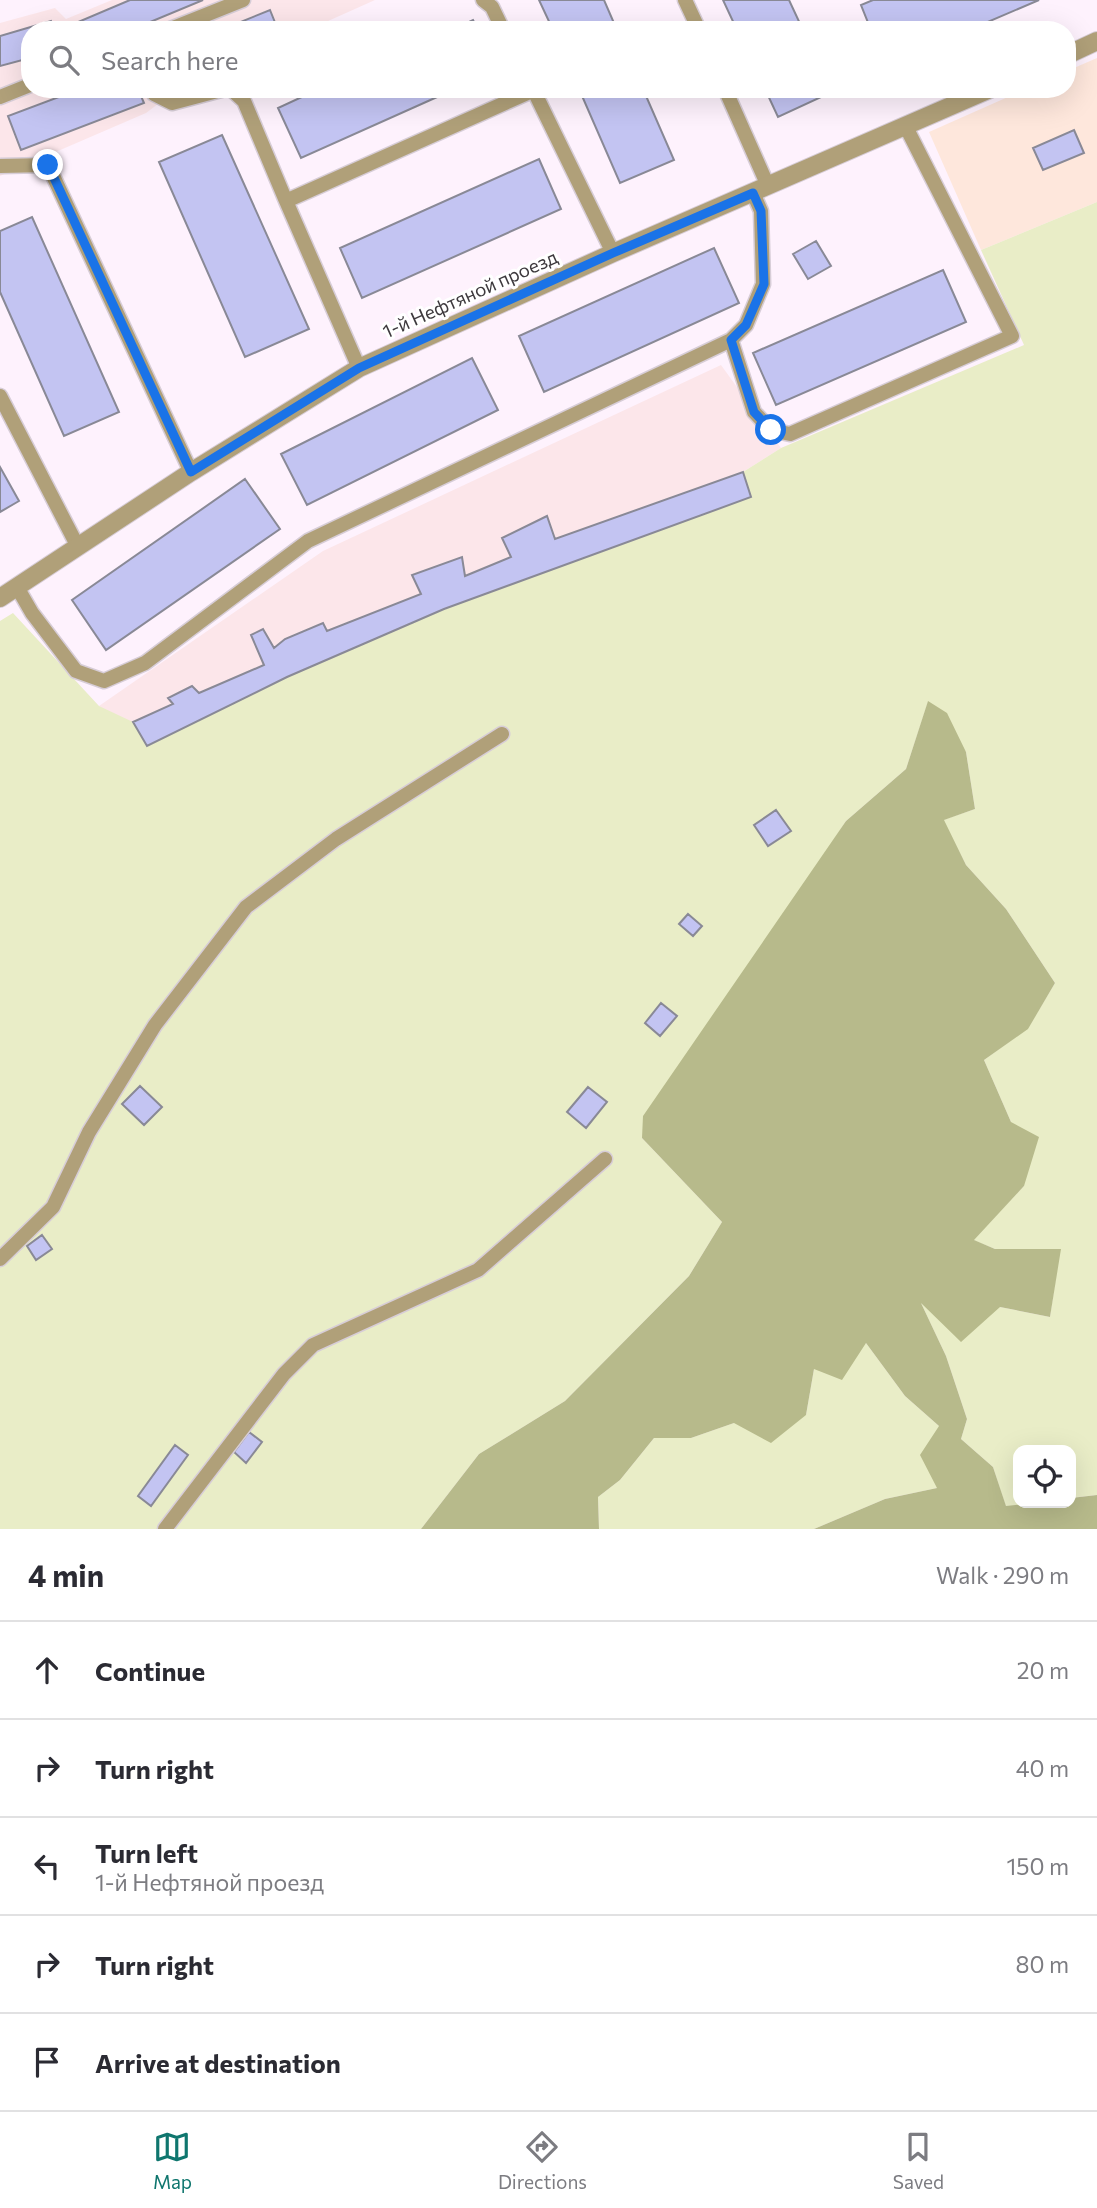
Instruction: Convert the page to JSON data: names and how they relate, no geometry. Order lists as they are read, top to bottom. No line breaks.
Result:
{"streets":{"street":["1-й Нефтяной проезд"]},"page":{"search":"Search here","heading":["4 min","Walk · 290 m"],"list":[["Continue","20 m"],["Turn right","40 m"],["Turn left","1-й Нефтяной проезд","150 m"],["Turn right","80 m"],"Arrive at destination"],"nav":["Map","Directions","Saved"]}}
